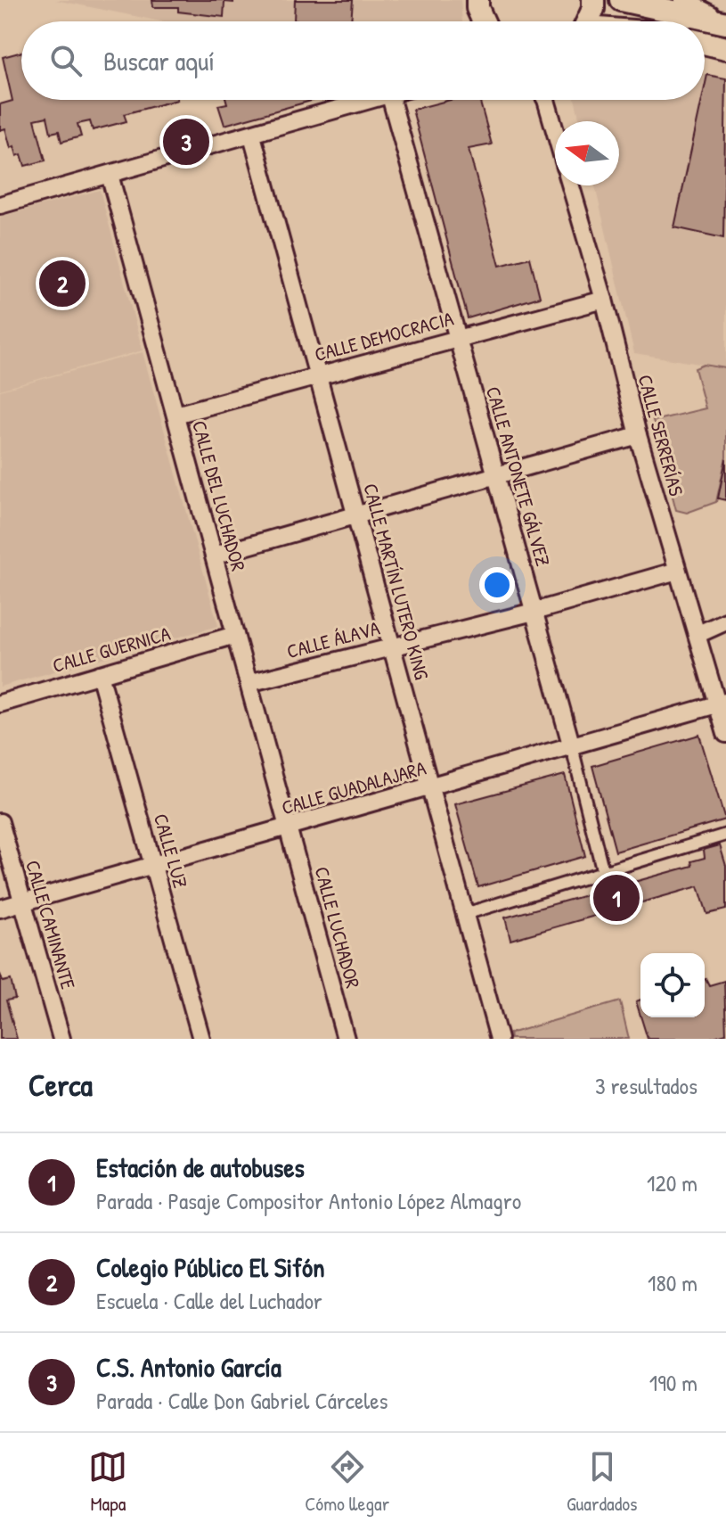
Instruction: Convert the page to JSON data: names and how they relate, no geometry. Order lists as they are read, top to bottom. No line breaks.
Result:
{"streets":{"street":["CALLE DEMOCRACIA","CALLE SERRERÍAS","CALLE ANTONETE GÁLVEZ","CALLE DEL LUCHADOR","CALLE MARTÍN LUTERO KING","CALLE ÁLAVA","CALLE GUERNICA","CALLE GUADALAJARA","CALLE LUZ","CALLE CAMINANTE","CALLE LUCHADOR"]},"crossings":[["CALLE DEMOCRACIA","CALLE SERRERÍAS"],["CALLE DEMOCRACIA","CALLE ANTONETE GÁLVEZ"],["CALLE DEMOCRACIA","CALLE DEL LUCHADOR"],["CALLE DEMOCRACIA","CALLE MARTÍN LUTERO KING"],["CALLE SERRERÍAS","CALLE ÁLAVA"],["CALLE SERRERÍAS","CALLE GUADALAJARA"],["CALLE ANTONETE GÁLVEZ","CALLE ÁLAVA"],["CALLE ANTONETE GÁLVEZ","CALLE GUADALAJARA"],["CALLE DEL LUCHADOR","CALLE ÁLAVA"],["CALLE DEL LUCHADOR","CALLE GUERNICA"],["CALLE DEL LUCHADOR","CALLE GUADALAJARA"],["CALLE DEL LUCHADOR","CALLE LUCHADOR"],["CALLE MARTÍN LUTERO KING","CALLE ÁLAVA"],["CALLE MARTÍN LUTERO KING","CALLE GUADALAJARA"],["CALLE GUERNICA","CALLE LUZ"],["CALLE GUADALAJARA","CALLE LUZ"],["CALLE GUADALAJARA","CALLE CAMINANTE"],["CALLE GUADALAJARA","CALLE LUCHADOR"]],"north":"left","page":{"search":"Buscar aquí","pins":["3","2","1"],"heading":["Cerca","3 resultados"],"list":[{"mark":"1","name":"Estación de autobuses","note":"Parada · Pasaje Compositor Antonio López Almagro","value":"120 m"},{"mark":"2","name":"Colegio Público El Sifón","note":"Escuela · Calle del Luchador","value":"180 m"},{"mark":"3","name":"C.S. Antonio García","note":"Parada · Calle Don Gabriel Cárceles","value":"190 m"}],"nav":["Mapa","Cómo llegar","Guardados"]}}
